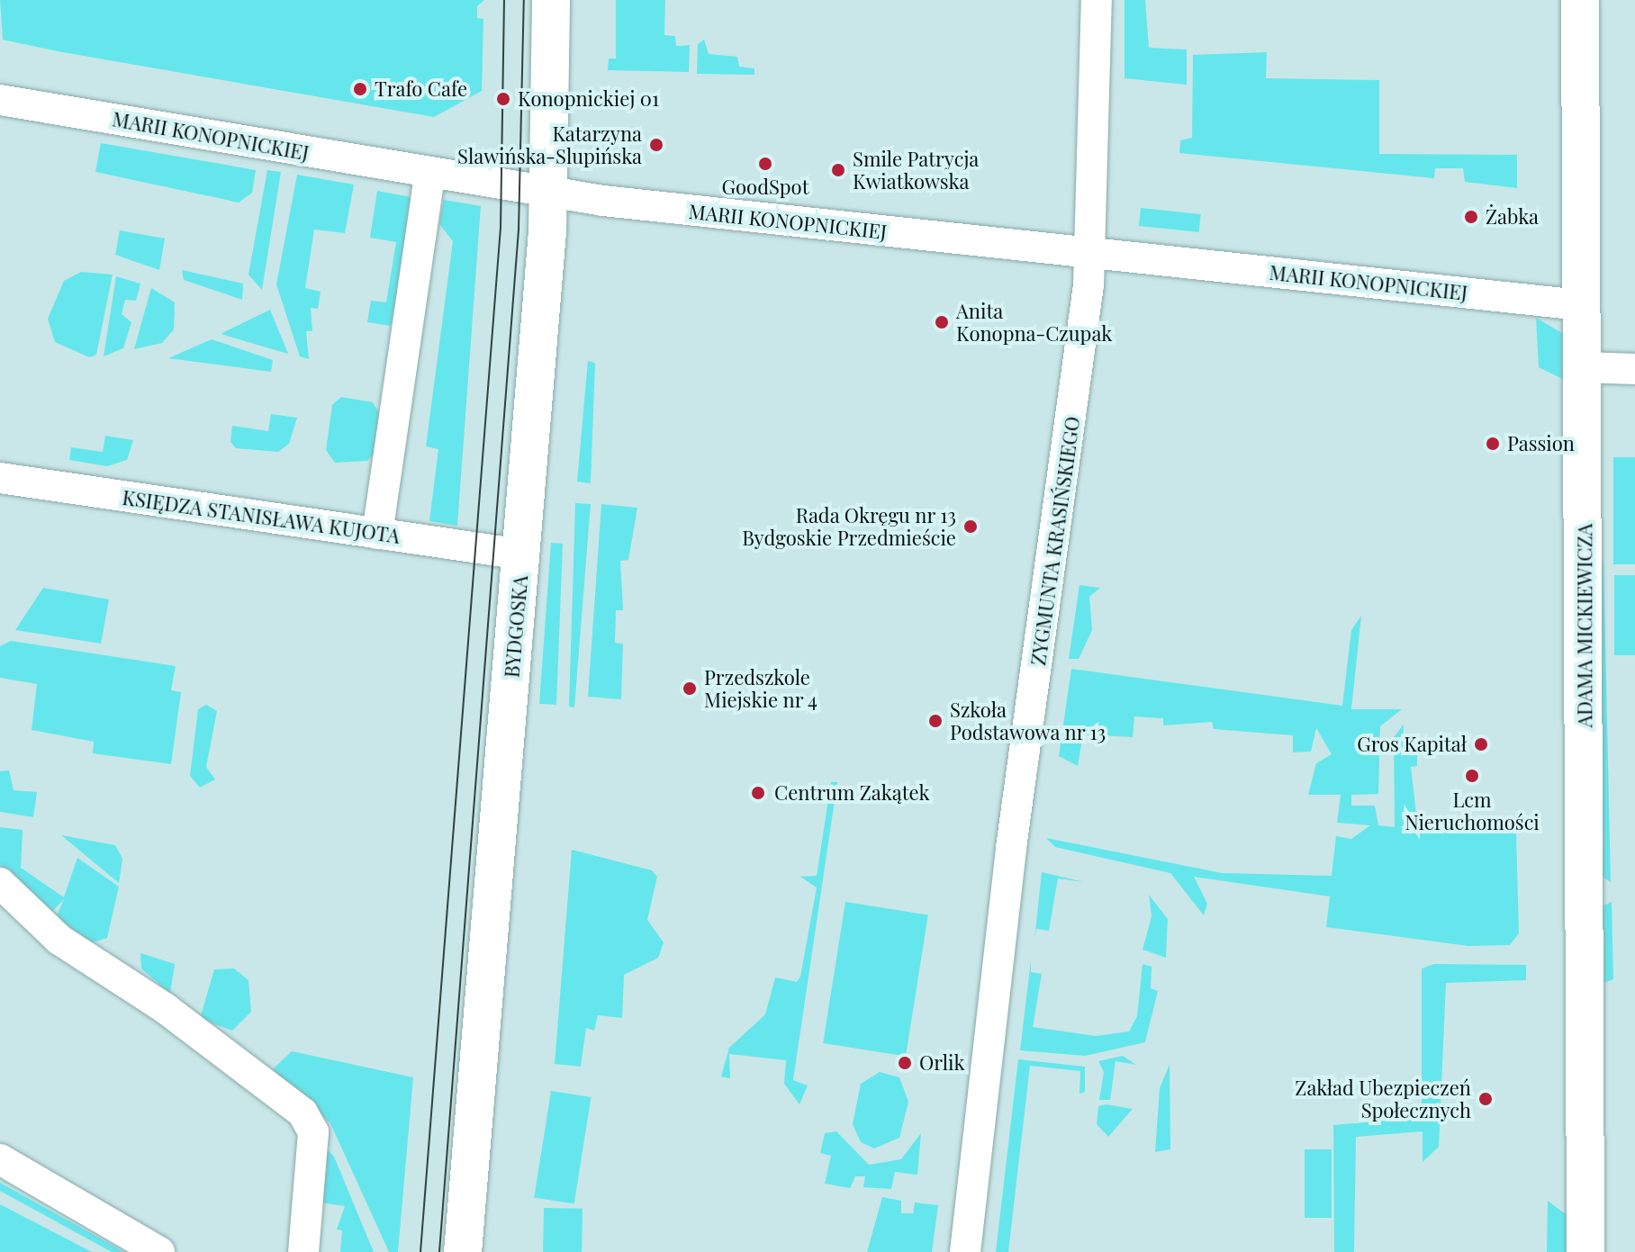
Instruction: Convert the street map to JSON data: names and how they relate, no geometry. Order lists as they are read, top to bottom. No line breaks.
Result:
{"streets":{"street":["MARII KONOPNICKIEJ","KSIĘDZA STANISŁAWA KUJOTA","ZYGMUNTA KRASIŃSKIEGO","ADAMA MICKIEWICZA","BYDGOSKA"]},"crossings":[["MARII KONOPNICKIEJ","ZYGMUNTA KRASIŃSKIEGO"],["MARII KONOPNICKIEJ","ADAMA MICKIEWICZA"],["MARII KONOPNICKIEJ","BYDGOSKA"],["KSIĘDZA STANISŁAWA KUJOTA","BYDGOSKA"]],"places":["Trafo Cafe","Konopnickiej 01","Katarzyna Slawińska-Slupińska","GoodSpot","Smile Patrycja Kwiatkowska","Żabka","Anita Konopna-Czupak","Passion","Rada Okręgu nr 13 Bydgoskie Przedmieście","Przedszkole Miejskie nr 4","Szkoła Podstawowa nr 13","Gros Kapitał","Lcm Nieruchomości","Centrum Zakątek","Orlik","Zakład Ubezpieczeń Społecznych"]}
